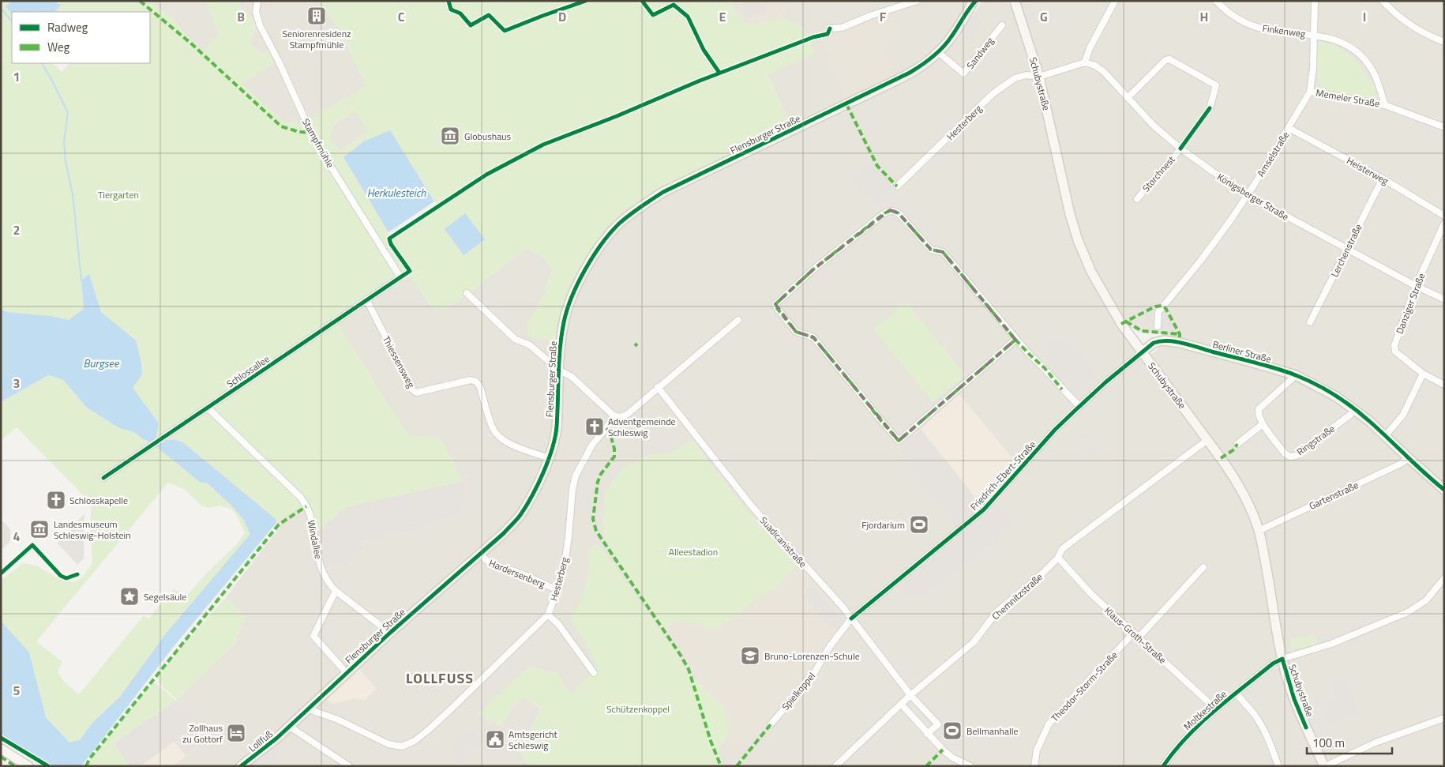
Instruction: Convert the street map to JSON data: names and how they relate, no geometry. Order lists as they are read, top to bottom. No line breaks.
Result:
{"streets":{"street":["Finkenweg","Sandweg","Schubystraße","Memeler Straße","Hesterberg","Flensburger Straße","Stampfmühle","Amselstraße","Heisterweg","Storchnest","Königsberger Straße","Lerchenstraße","Danziger Straße","Berliner Straße","Thiessensweg","Schlossallee","Ringstraße","Friedrich-Ebert-Straße","Gartenstraße","Windallee","Suadicanistraße","Hardersenberg","Chemnitzstraße","Klaus-Groth-Straße","Theodor-Storm-Straße","Spielkoppel","Moltkestraße","Lollfuß"]},"crossings":[["Finkenweg","Memeler Straße"],["Finkenweg","Amselstraße"],["Sandweg","Flensburger Straße"],["Schubystraße","Hesterberg"],["Schubystraße","Berliner Straße"],["Schubystraße","Friedrich-Ebert-Straße"],["Schubystraße","Gartenstraße"],["Schubystraße","Chemnitzstraße"],["Schubystraße","Moltkestraße"],["Memeler Straße","Amselstraße"],["Hesterberg","Flensburger Straße"],["Hesterberg","Königsberger Straße"],["Hesterberg","Hardersenberg"],["Flensburger Straße","Thiessensweg"],["Flensburger Straße","Windallee"],["Flensburger Straße","Hardersenberg"],["Flensburger Straße","Lollfuß"],["Stampfmühle","Schlossallee"],["Amselstraße","Heisterweg"],["Amselstraße","Königsberger Straße"],["Heisterweg","Lerchenstraße"],["Storchnest","Königsberger Straße"],["Königsberger Straße","Lerchenstraße"],["Königsberger Straße","Danziger Straße"],["Berliner Straße","Ringstraße"],["Berliner Straße","Friedrich-Ebert-Straße"],["Berliner Straße","Gartenstraße"],["Thiessensweg","Schlossallee"],["Schlossallee","Windallee"],["Friedrich-Ebert-Straße","Suadicanistraße"],["Friedrich-Ebert-Straße","Spielkoppel"],["Suadicanistraße","Chemnitzstraße"],["Suadicanistraße","Spielkoppel"],["Chemnitzstraße","Klaus-Groth-Straße"],["Klaus-Groth-Straße","Theodor-Storm-Straße"],["Klaus-Groth-Straße","Moltkestraße"]],"districts":["LOLLFUSS"],"water":["Herkulesteich","Burgsee"],"parks":["Tiergarten","Alleestadion","Schützenkoppel"],"places":{"building":["Seniorenresidenz Stampfmühle"],"museum":["Globushaus","Landesmuseum Schleswig-Holstein"],"church":["Adventgemeinde Schleswig","Schlosskapelle"],"sports":["Fjordarium","Bellmanhalle"],"place":["Segelsäule"],"school or university":["Bruno-Lorenzen-Schule"],"hotel":["Zollhaus zu Gottorf"],"public building":["Amtsgericht Schleswig"]},"legend":["Radweg","Weg"],"scale_bar":"100 m","grid":{"columns":["B","C","D","E","F","G","H","I"],"rows":["1","2","3","4","5"]}}
